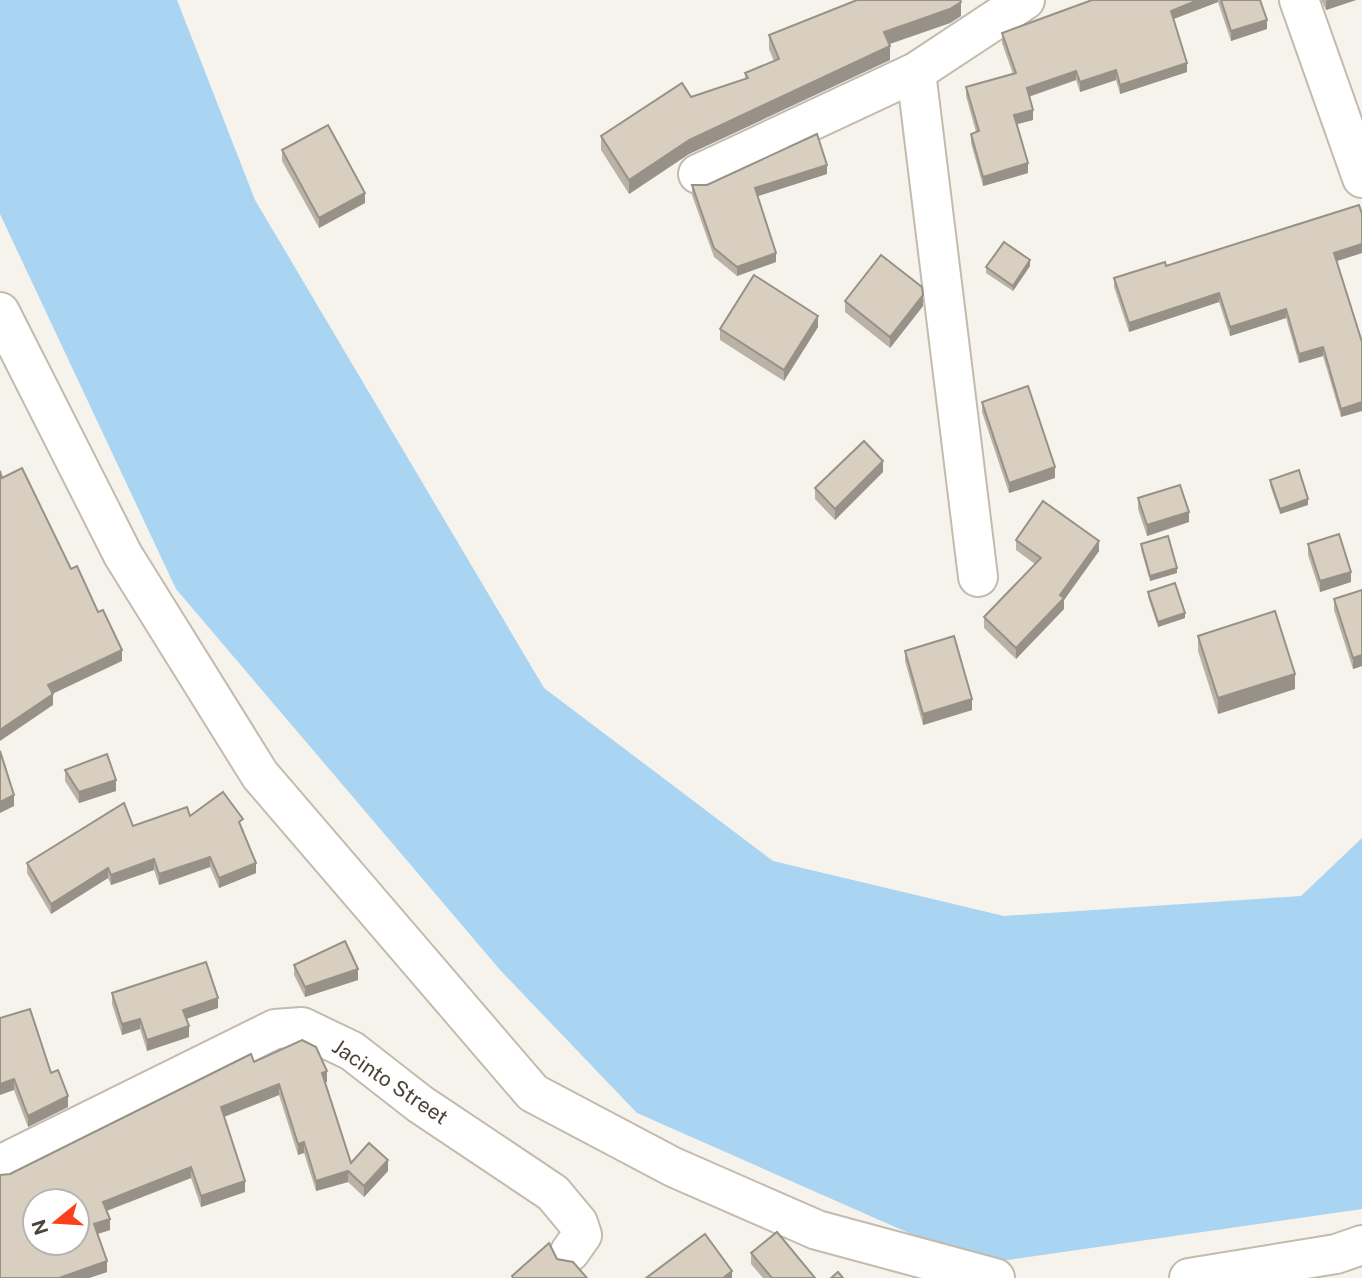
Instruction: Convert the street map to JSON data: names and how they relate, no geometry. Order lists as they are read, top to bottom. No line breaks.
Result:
{"streets":{"street":["Jacinto Street"]},"north":"left"}
